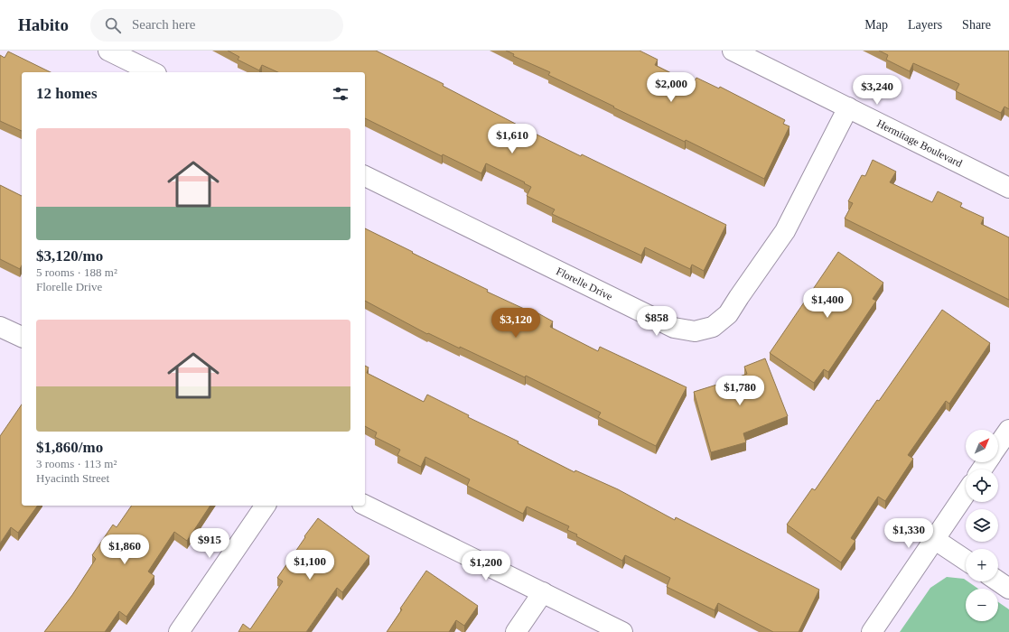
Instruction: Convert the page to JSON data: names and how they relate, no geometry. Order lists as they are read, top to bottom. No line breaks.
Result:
{"streets":{"street":["Hermitage Boulevard","Florelle Drive"]},"crossings":[["Hermitage Boulevard","Florelle Drive"]],"north":"top right","page":{"header":"Habito","search":"Search here","nav":["Map","Layers","Share"],"price":["$2,000","$3,240","$1,610","$1,400","$858","$3,120","$1,780","$1,330","$915","$1,860","$1,100","$1,200"],"heading":"12 homes","list":[{"name":"$3,120/mo","note":"5 rooms · 188 m² · Florelle Drive"},{"name":"$1,860/mo","note":"3 rooms · 113 m² · Hyacinth Street"}],"map_buttons":["+","−"]}}
